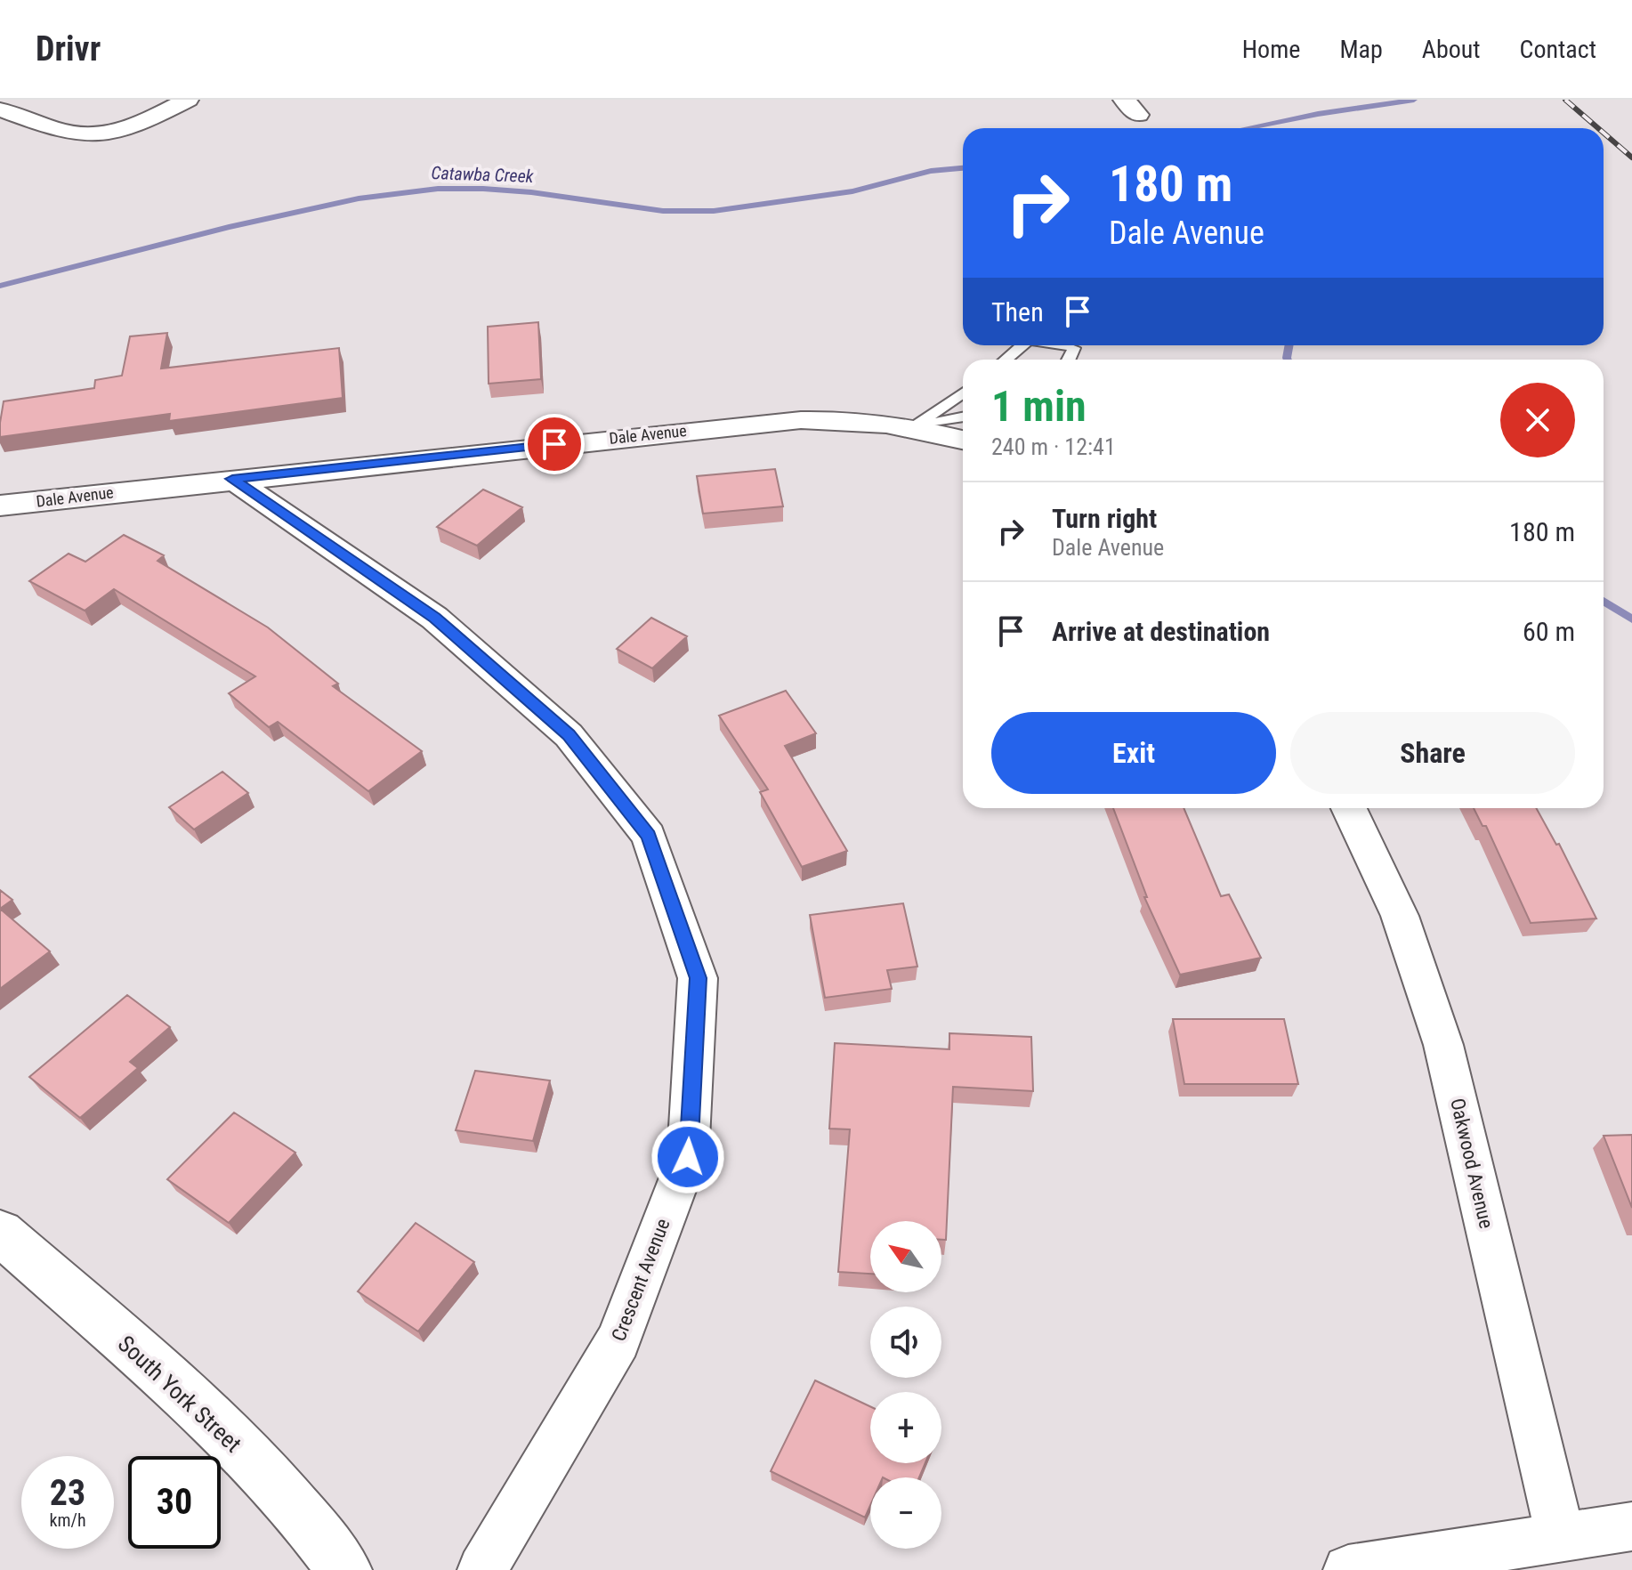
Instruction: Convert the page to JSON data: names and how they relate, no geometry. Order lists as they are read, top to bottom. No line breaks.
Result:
{"streets":{"main road":["South York Street"],"street":["Dale Avenue","Oakwood Avenue","Crescent Avenue"]},"crossings":[["Dale Avenue","Crescent Avenue"]],"water":["Catawba Creek"],"north":"top left","page":{"header":"Drivr","nav":["Home","Map","About","Contact"],"turn":["180 m","Dale Avenue"],"then":"Then","heading":["1 min","240 m · 12:41"],"list":[{"name":"Turn right","note":"Dale Avenue","value":"180 m"},{"name":"Arrive at destination","value":"60 m"}],"buttons":["Exit","Share"],"map_buttons":["+","−"],"speed":"23 km/h","limit":"30"}}
